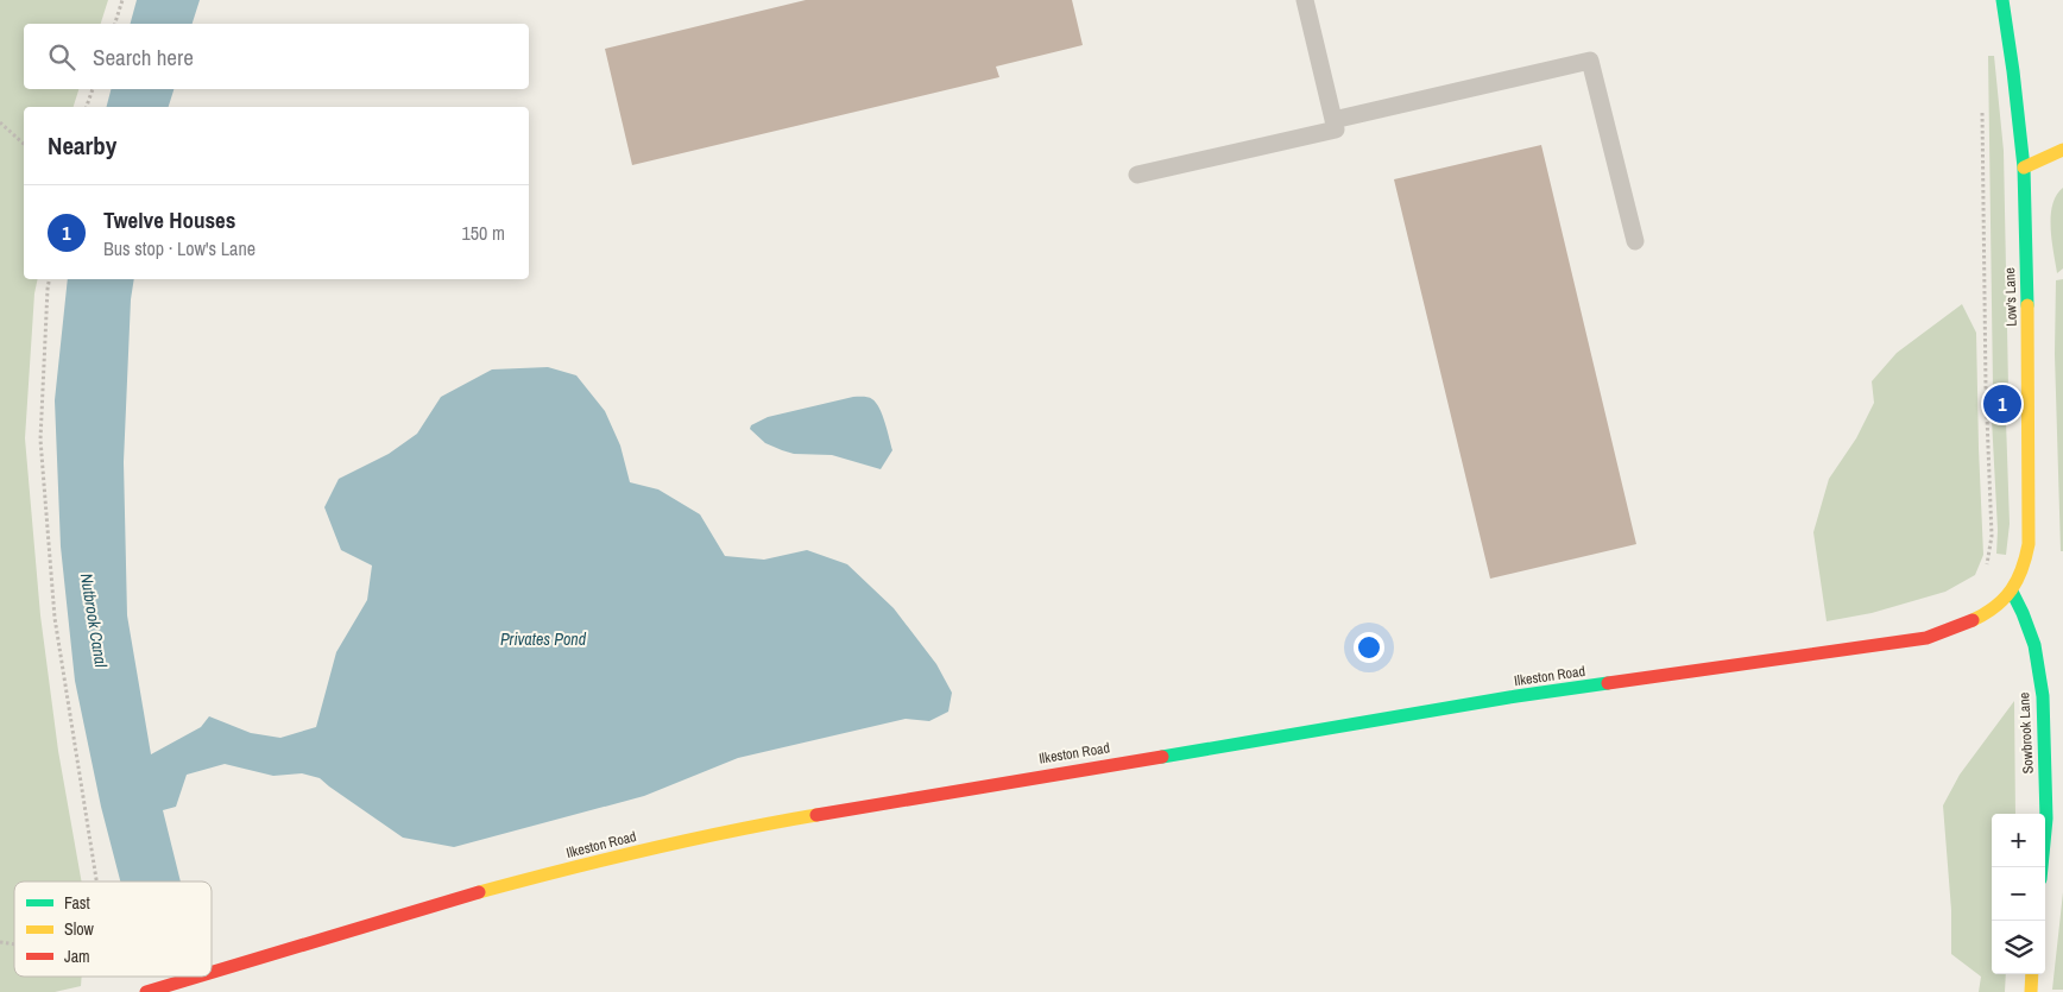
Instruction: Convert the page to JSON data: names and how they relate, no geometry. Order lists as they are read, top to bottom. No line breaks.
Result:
{"streets":{"street":["Low's Lane","Ilkeston Road","Sowbrook Lane"]},"crossings":[["Low's Lane","Ilkeston Road"],["Low's Lane","Sowbrook Lane"],["Ilkeston Road","Sowbrook Lane"]],"water":["Nutbrook Canal","Privates Pond"],"legend":["Fast","Slow","Jam"],"page":{"search":"Search here","heading":"Nearby","list":[{"mark":"1","name":"Twelve Houses","note":"Bus stop · Low's Lane","value":"150 m"}],"pins":"1","map_buttons":["+","−"]}}
